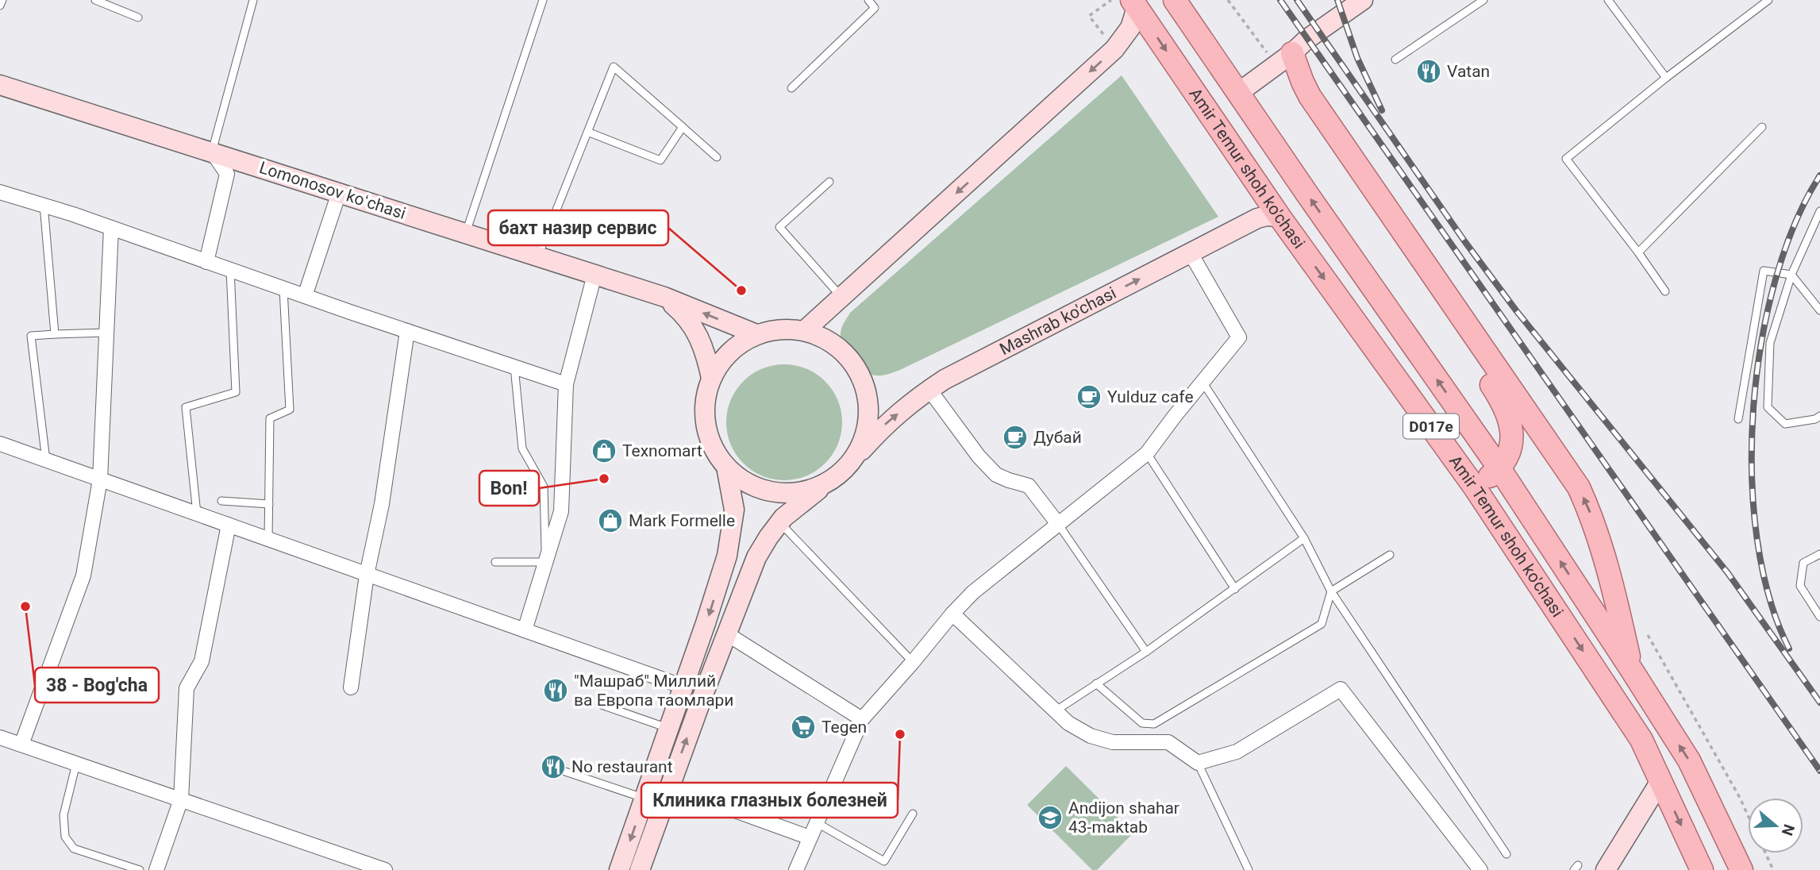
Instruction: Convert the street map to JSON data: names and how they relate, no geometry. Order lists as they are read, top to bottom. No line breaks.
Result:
{"streets":{"main road":["Amir Temur shoh ko'chasi","Lomonosov koʻchasi","Mashrab ko'chasi","D017e"]},"crossings":[["Amir Temur shoh ko'chasi","Mashrab ko'chasi"],["Lomonosov koʻchasi","Mashrab ko'chasi"]],"places":{"restaurant":["Vatan","\"Машраб\" Миллий ва Европа таомлари","No restaurant"],"other":["бахт назир сервис","Bon!","38 - Bog'cha","Клиника глазных болезней"],"cafe":["Yulduz cafe","Дубай"],"shop":["Texnomart","Mark Formelle"],"supermarket":["Tegen"],"school or university":["Andijon shahar 43-maktab"]},"north":"right"}
